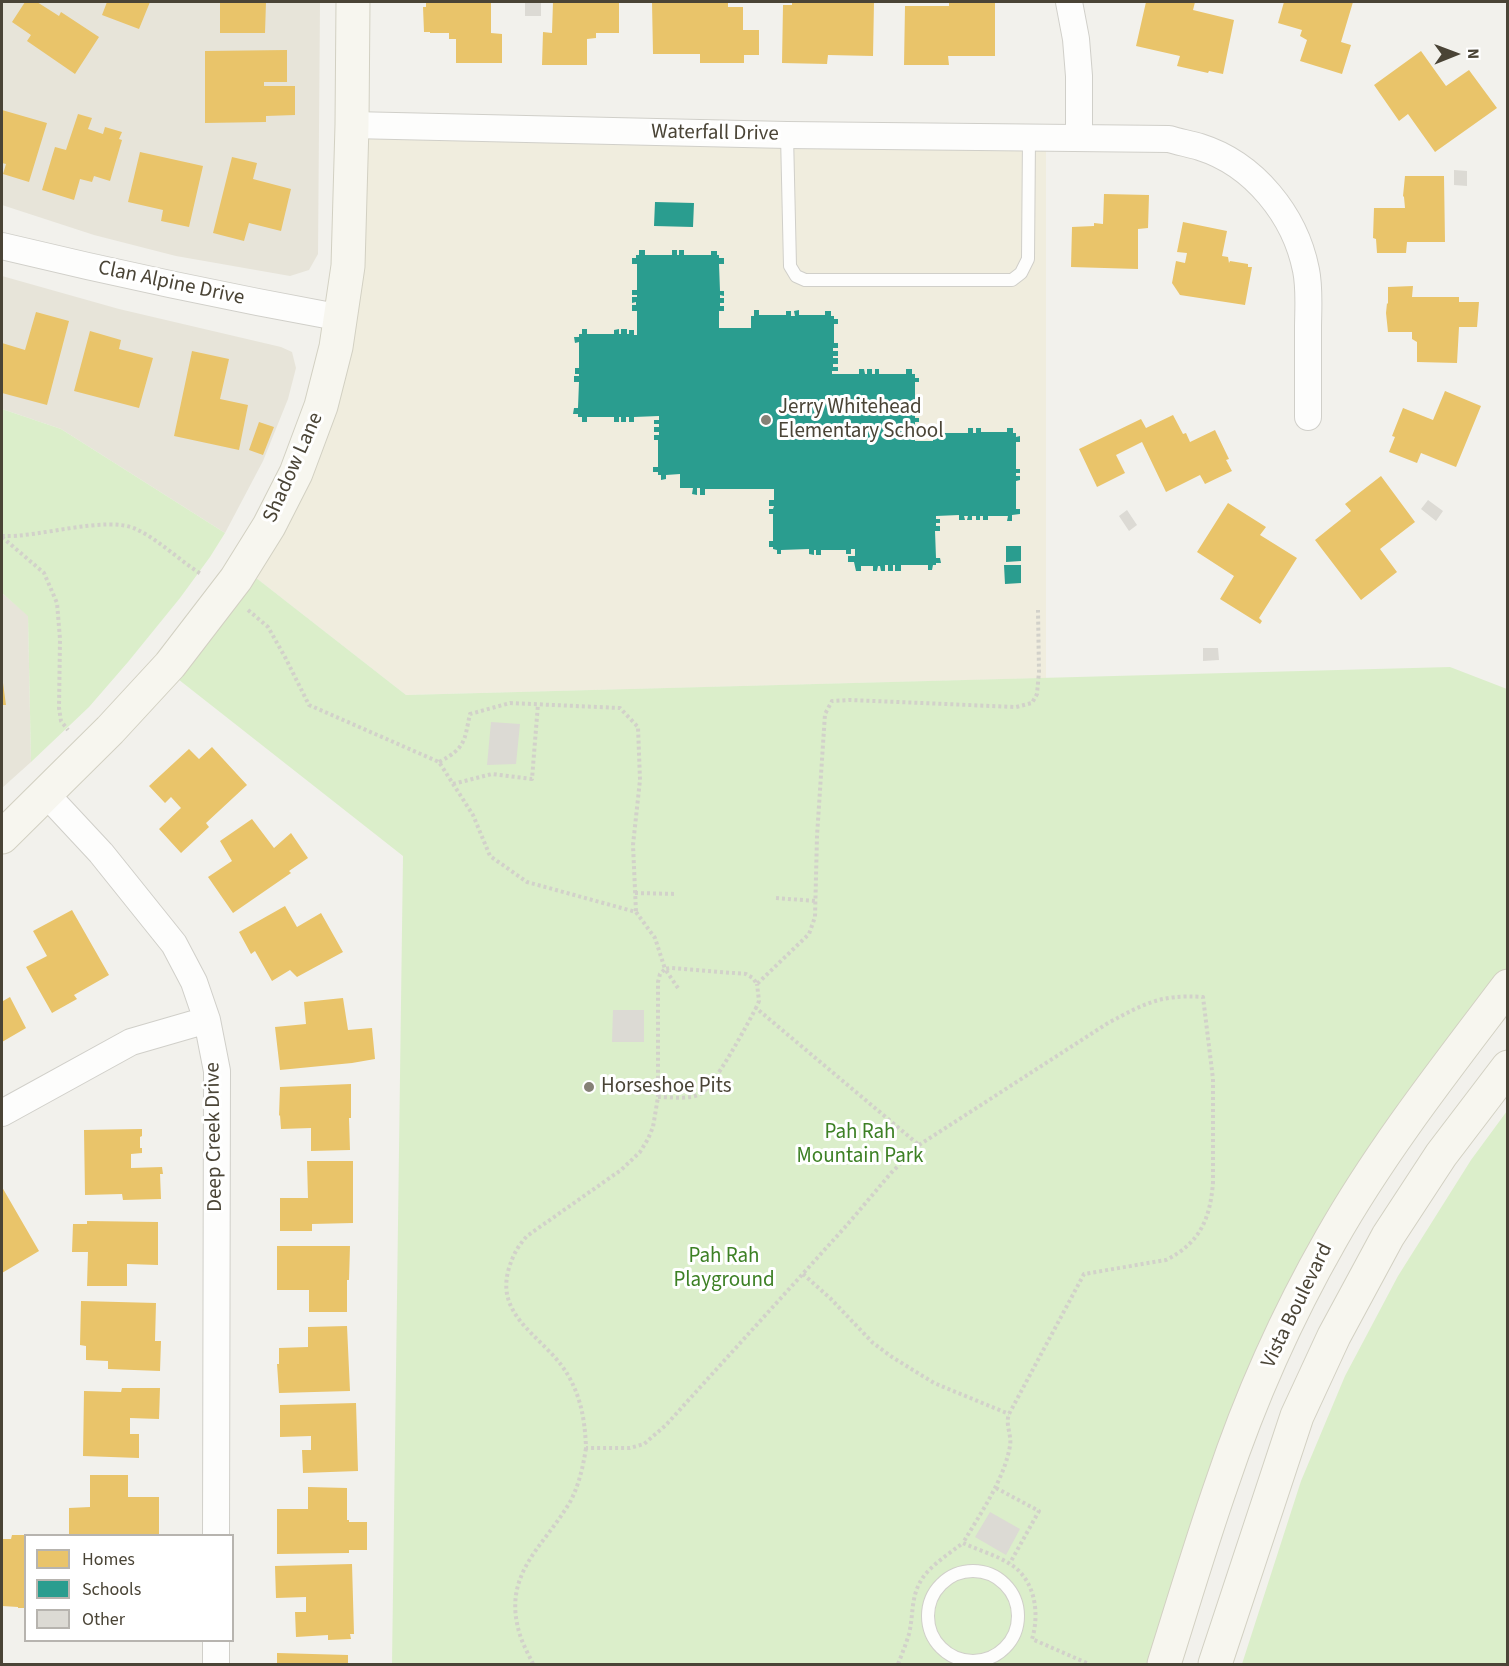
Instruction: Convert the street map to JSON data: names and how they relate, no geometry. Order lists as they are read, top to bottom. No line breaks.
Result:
{"streets":{"main road":["Shadow Lane","Vista Boulevard"],"street":["Waterfall Drive","Clan Alpine Drive","Deep Creek Drive"]},"crossings":[["Waterfall Drive","Shadow Lane"],["Clan Alpine Drive","Shadow Lane"],["Shadow Lane","Deep Creek Drive"]],"parks":["Pah Rah Mountain Park","Pah Rah Playground"],"places":["Jerry Whitehead Elementary School","Horseshoe Pits"],"legend":["Homes","Schools","Other"],"north":"right"}
